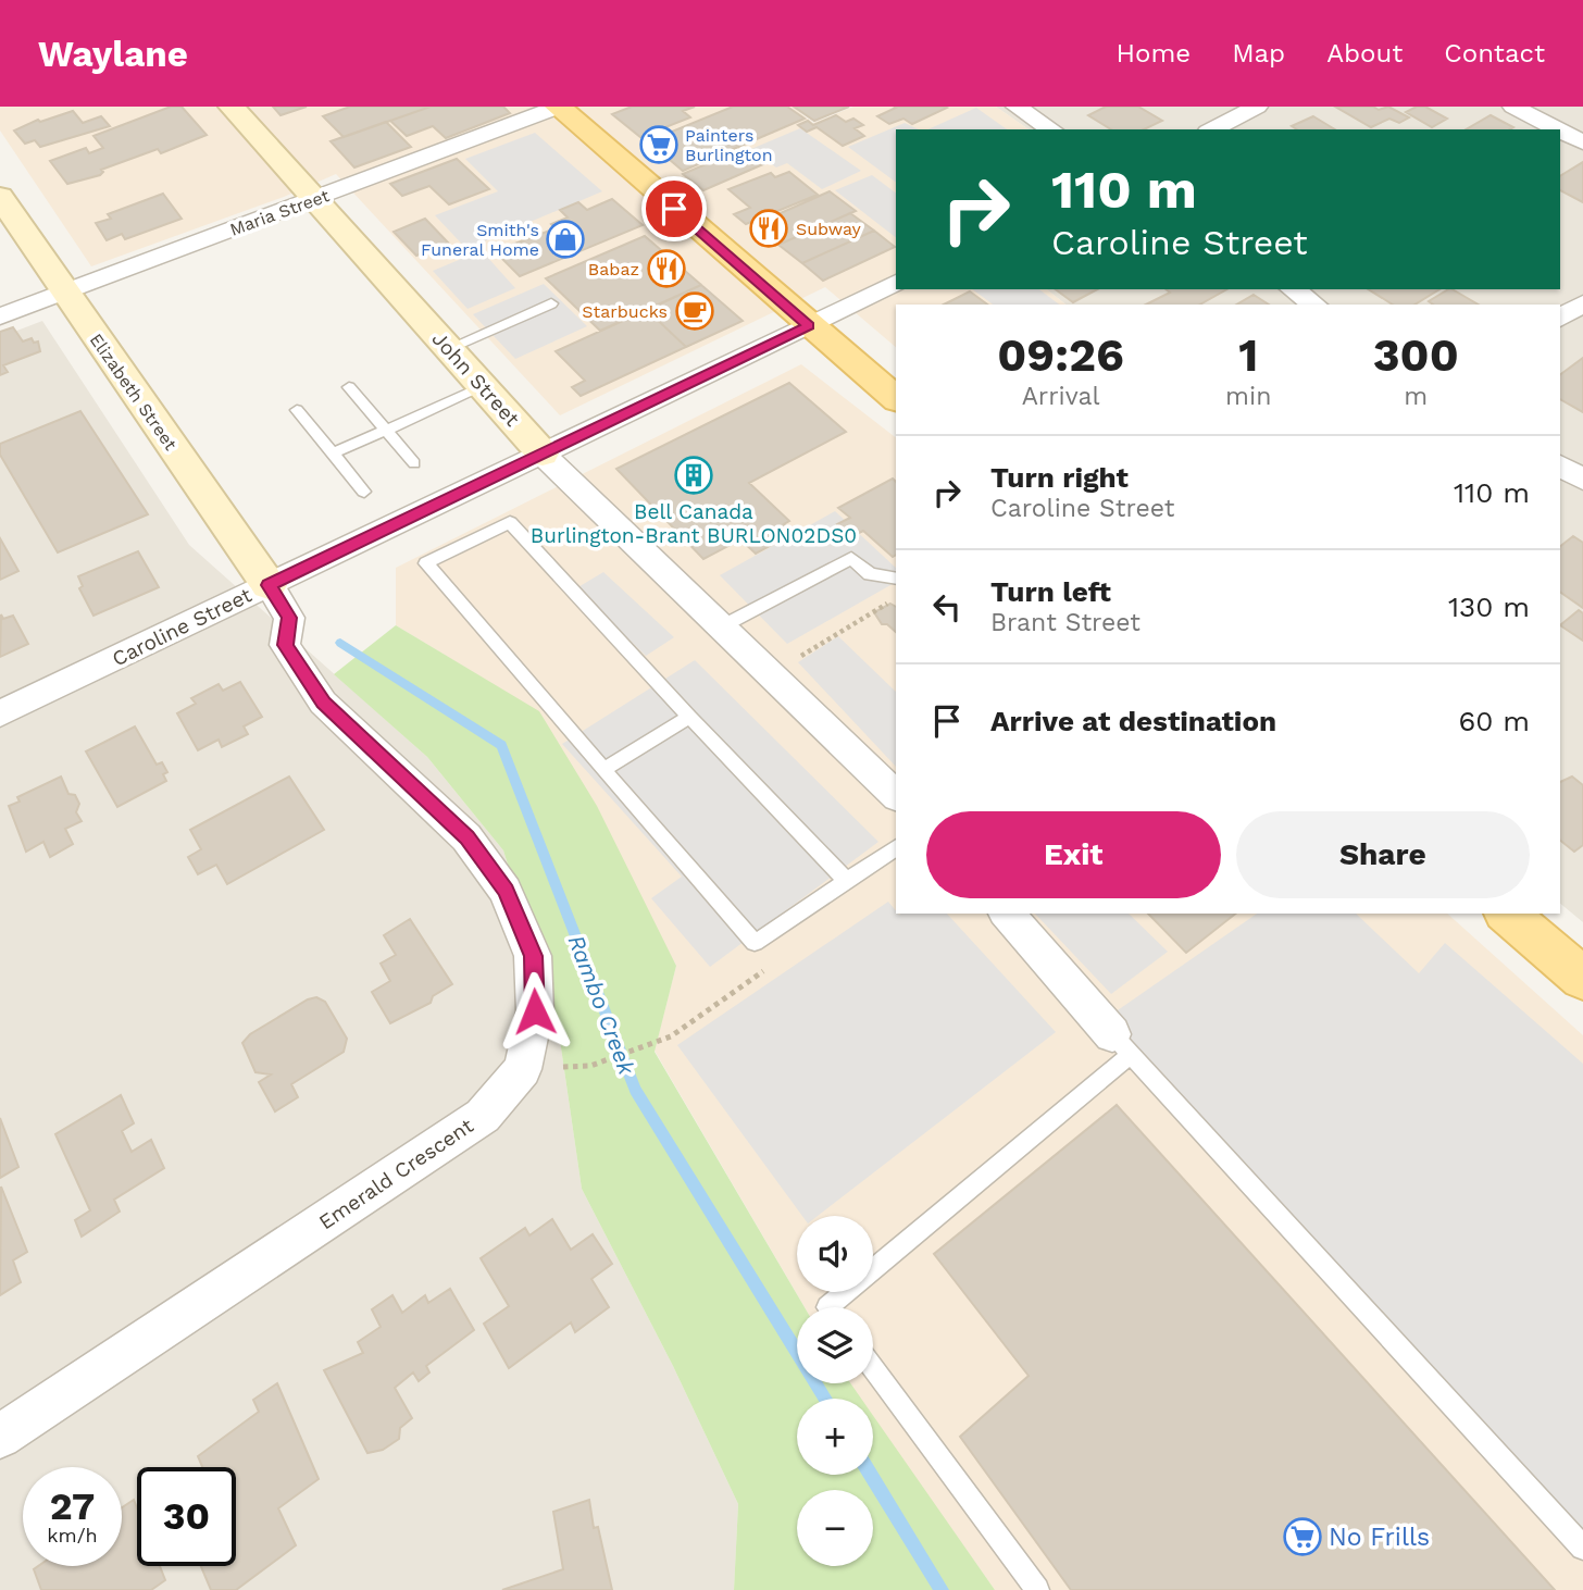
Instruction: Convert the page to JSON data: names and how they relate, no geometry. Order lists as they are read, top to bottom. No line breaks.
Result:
{"streets":{"street":["Maria Street","John Street","Elizabeth Street","Caroline Street","Emerald Crescent"]},"crossings":[["Maria Street","John Street"],["Maria Street","Elizabeth Street"],["John Street","Caroline Street"],["Elizabeth Street","Caroline Street"],["Elizabeth Street","Emerald Crescent"],["Caroline Street","Emerald Crescent"]],"water":["Rambo Creek"],"places":{"supermarket":["Painters Burlington","No Frills"],"restaurant":["Subway","Babaz"],"shop":["Smith's Funeral Home"],"cafe":["Starbucks"],"building":["Bell Canada Burlington-Brant BURLON02DS0"]},"page":{"header":"Waylane","nav":["Home","Map","About","Contact"],"turn":["110 m","Caroline Street"],"eta":["09:26","Arrival","1","min","300","m"],"list":[{"name":"Turn right","note":"Caroline Street","value":"110 m"},{"name":"Turn left","note":"Brant Street","value":"130 m"},{"name":"Arrive at destination","value":"60 m"}],"buttons":["Exit","Share"],"map_buttons":["+","−"],"speed":"27 km/h","limit":"30"}}
